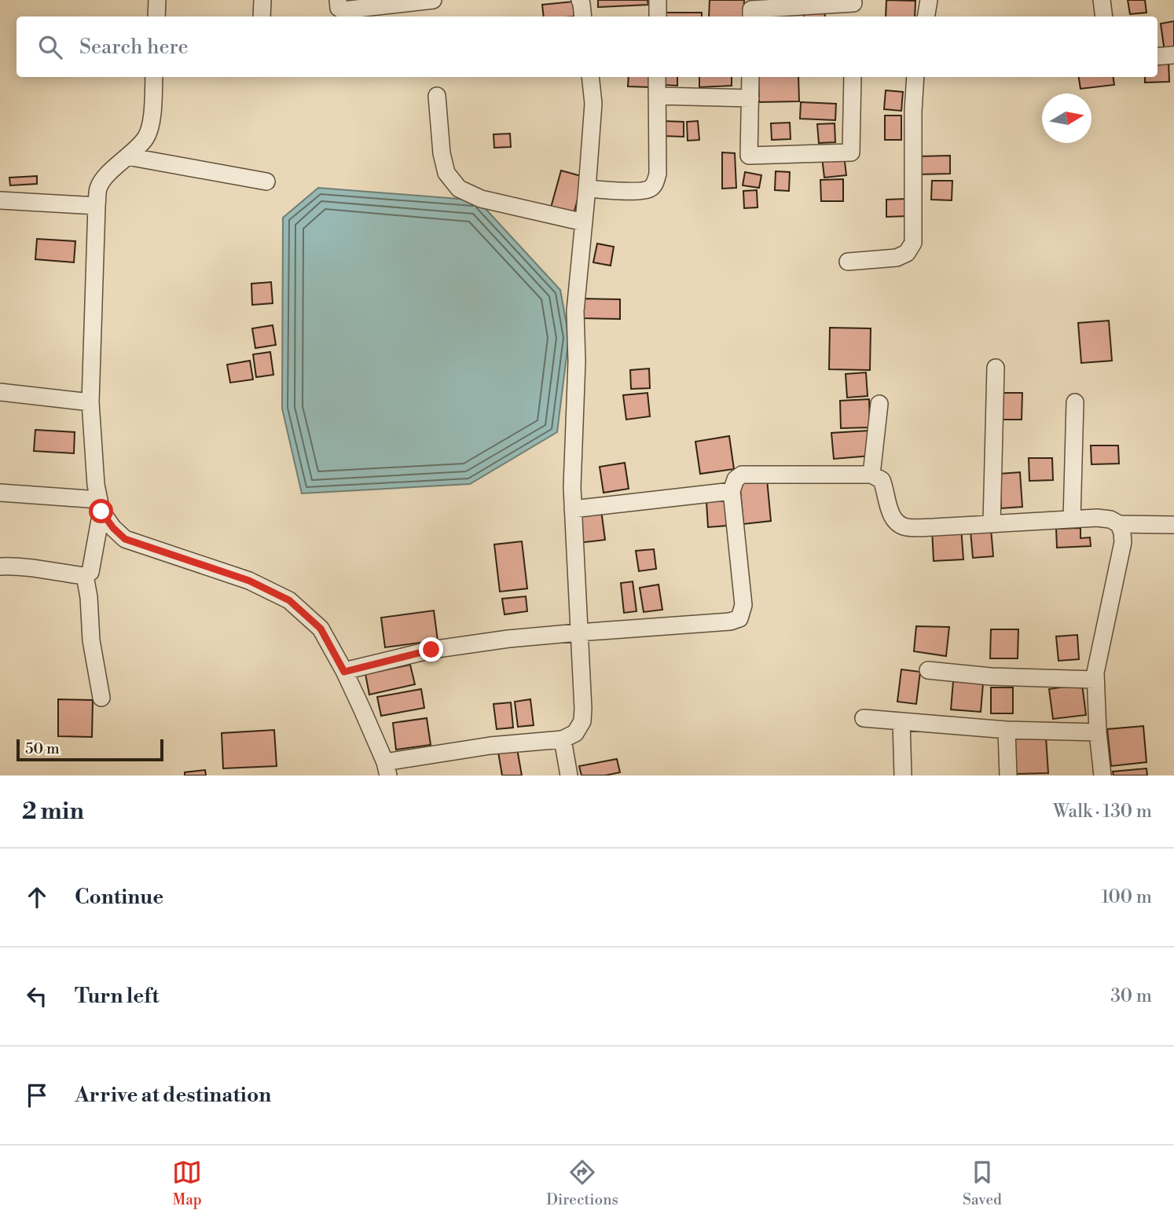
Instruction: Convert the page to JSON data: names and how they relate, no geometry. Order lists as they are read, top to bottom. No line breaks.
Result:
{"scale_bar":"50 m","north":"right","page":{"search":"Search here","scale":"50 m","heading":["2 min","Walk · 130 m"],"list":[["Continue","100 m"],["Turn left","30 m"],"Arrive at destination"],"nav":["Map","Directions","Saved"]}}
